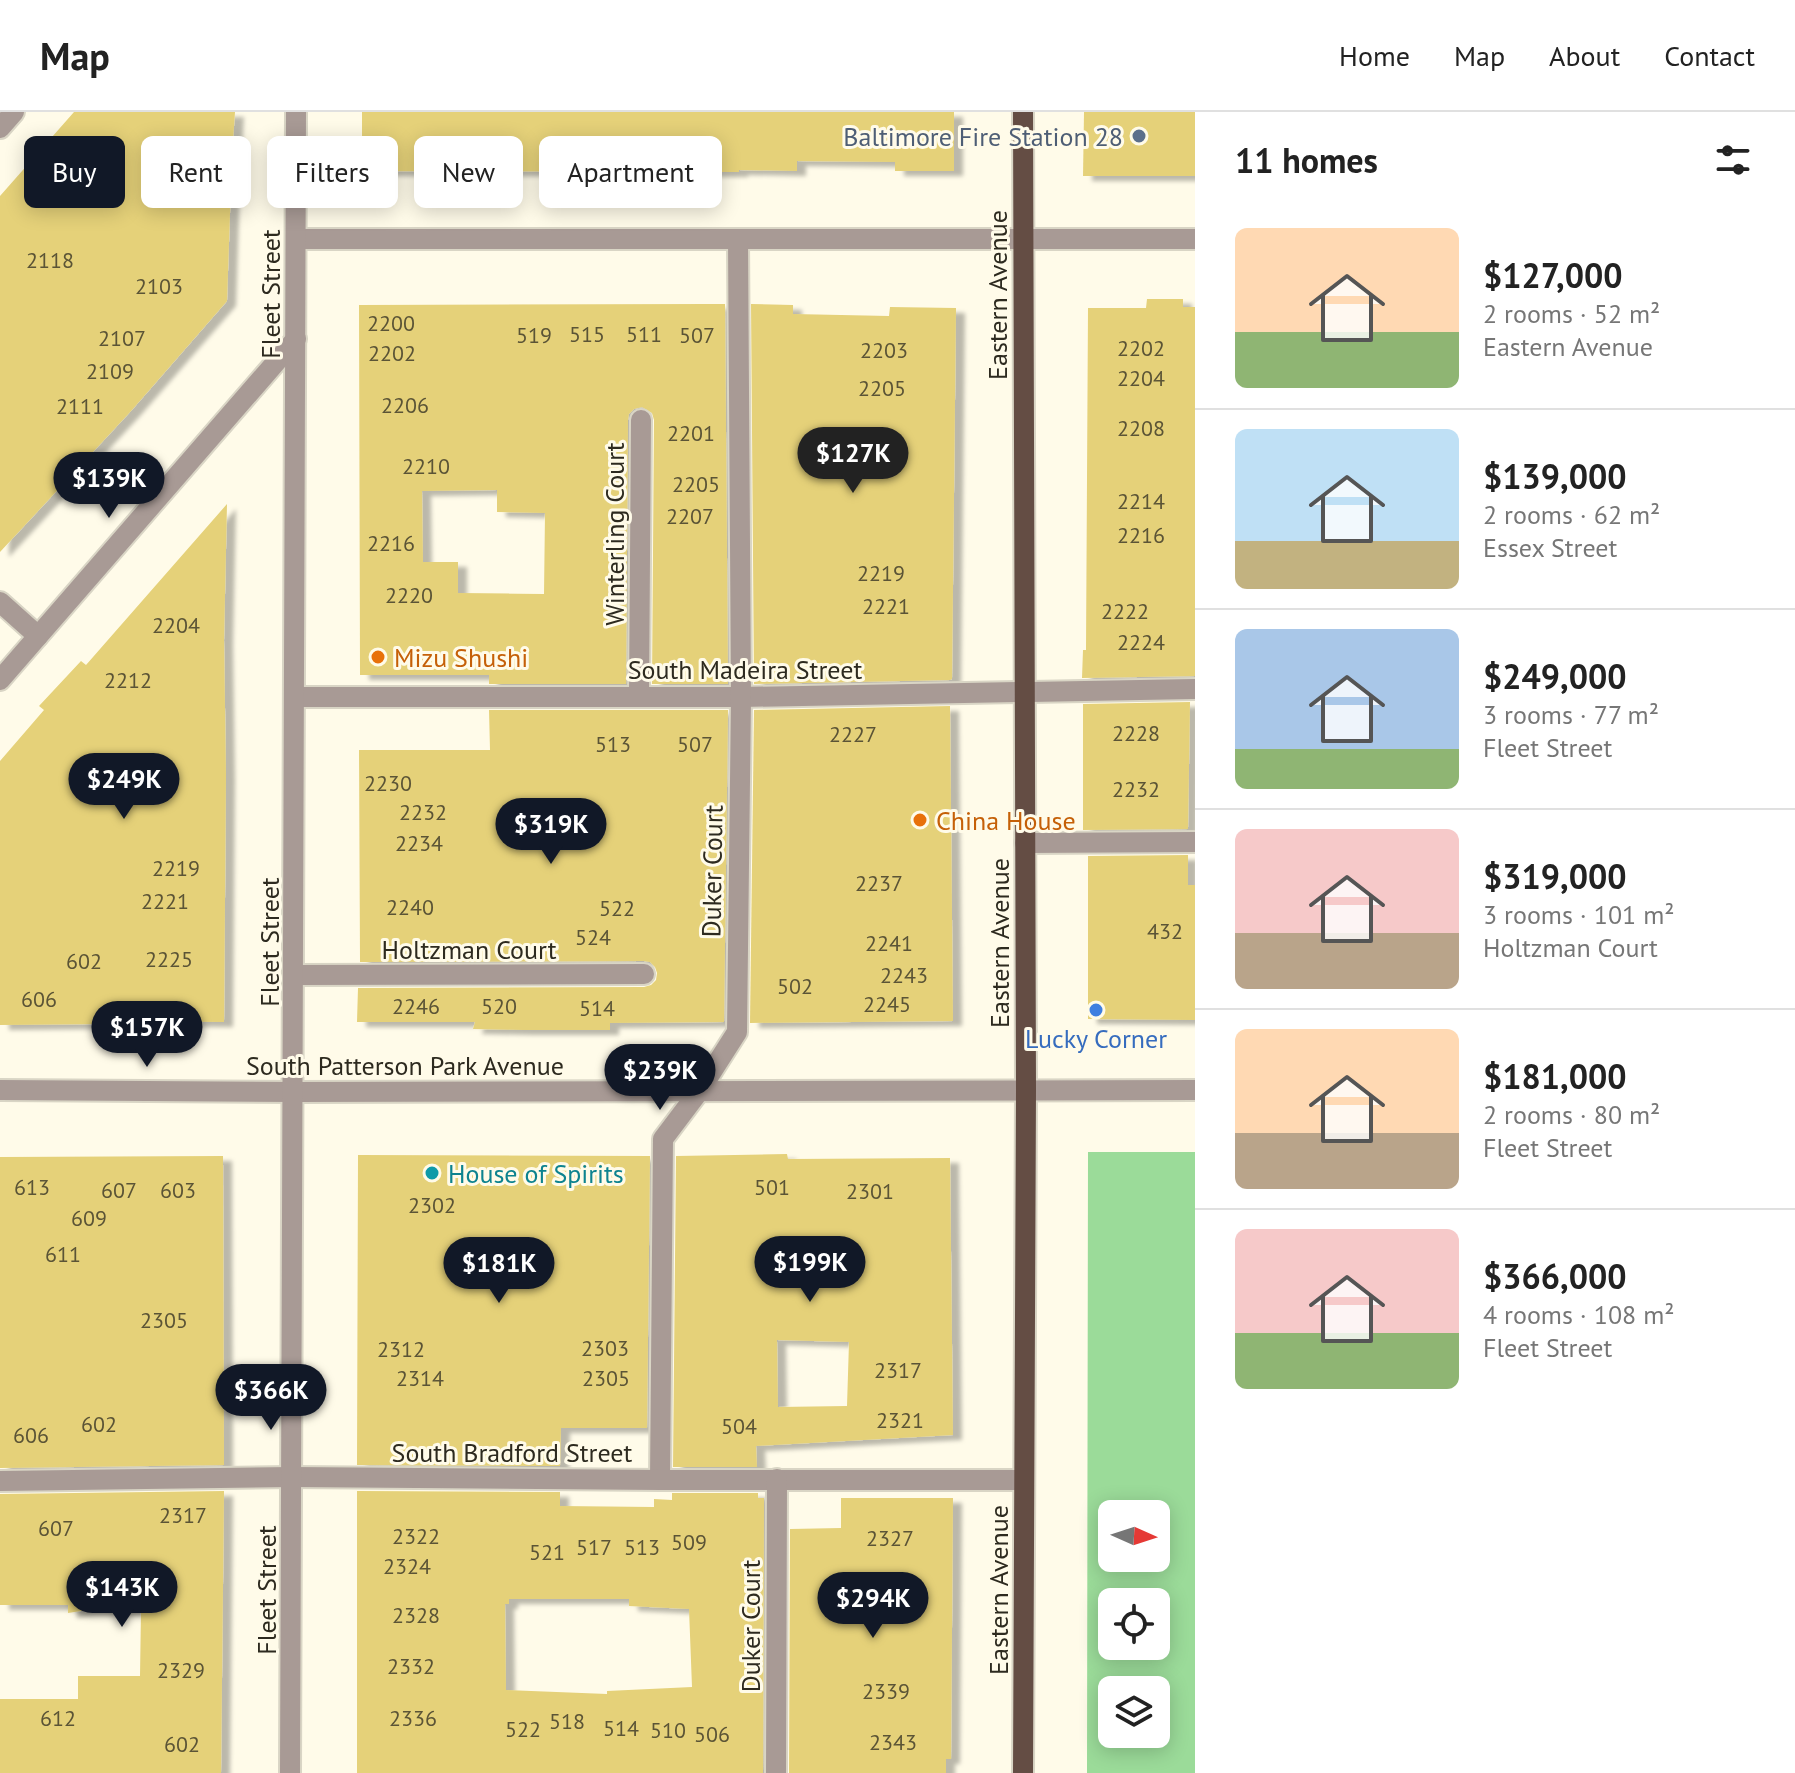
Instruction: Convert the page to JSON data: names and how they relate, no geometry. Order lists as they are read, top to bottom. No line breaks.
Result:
{"streets":{"main road":["Eastern Avenue"],"street":["Fleet Street","Winterling Court","South Madeira Street","Duker Court","Holtzman Court","South Patterson Park Avenue","South Bradford Street"]},"crossings":[["Fleet Street","South Madeira Street"],["Fleet Street","Holtzman Court"],["Fleet Street","South Patterson Park Avenue"],["Fleet Street","South Bradford Street"],["Eastern Avenue","South Madeira Street"],["Eastern Avenue","South Patterson Park Avenue"],["Eastern Avenue","South Bradford Street"],["Winterling Court","South Madeira Street"],["South Madeira Street","Duker Court"],["Duker Court","South Patterson Park Avenue"],["Duker Court","South Bradford Street"]],"places":["Baltimore Fire Station 28","Mizu Shushi","China House","Lucky Corner","House of Spirits"],"house_numbers":["2118","2103","2200","515","511","519","507","2107","2202","2203","2202","2109","2204","2205","2206","2111","2208","2201","2210","2205","2214","2207","2216","2216","2219","2220","2221","2222","2204","2224","2212","2228","2227","513","507","2230","2232","2232","2234","2219","2237","2221","2240","522","432","524","2241","2225","602","2243","502","606","2245","2246","520","514","613","501","607","603","2301","2302","609","611","2305","2303","2312","2317","2314","2305","2321","602","504","606","2317","607","2322","2327","509","517","513","521","2324","2328","2332","2329","2339","612","2336","518","514","522","510","506","2343","602"],"north":"right","page":{"header":"Map","nav":["Home","Map","About","Contact"],"heading":"11 homes","chip":["Buy","Rent","Filters","New","Apartment"],"list":[{"name":"$127,000","note":"2 rooms · 52 m² · Eastern Avenue"},{"name":"$139,000","note":"2 rooms · 62 m² · Essex Street"},{"name":"$249,000","note":"3 rooms · 77 m² · Fleet Street"},{"name":"$319,000","note":"3 rooms · 101 m² · Holtzman Court"},{"name":"$181,000","note":"2 rooms · 80 m² · Fleet Street"},{"name":"$366,000","note":"4 rooms · 108 m² · Fleet Street"}],"price":["$127K","$139K","$249K","$319K","$157K","$239K","$199K","$181K","$366K","$143K","$294K"]}}
